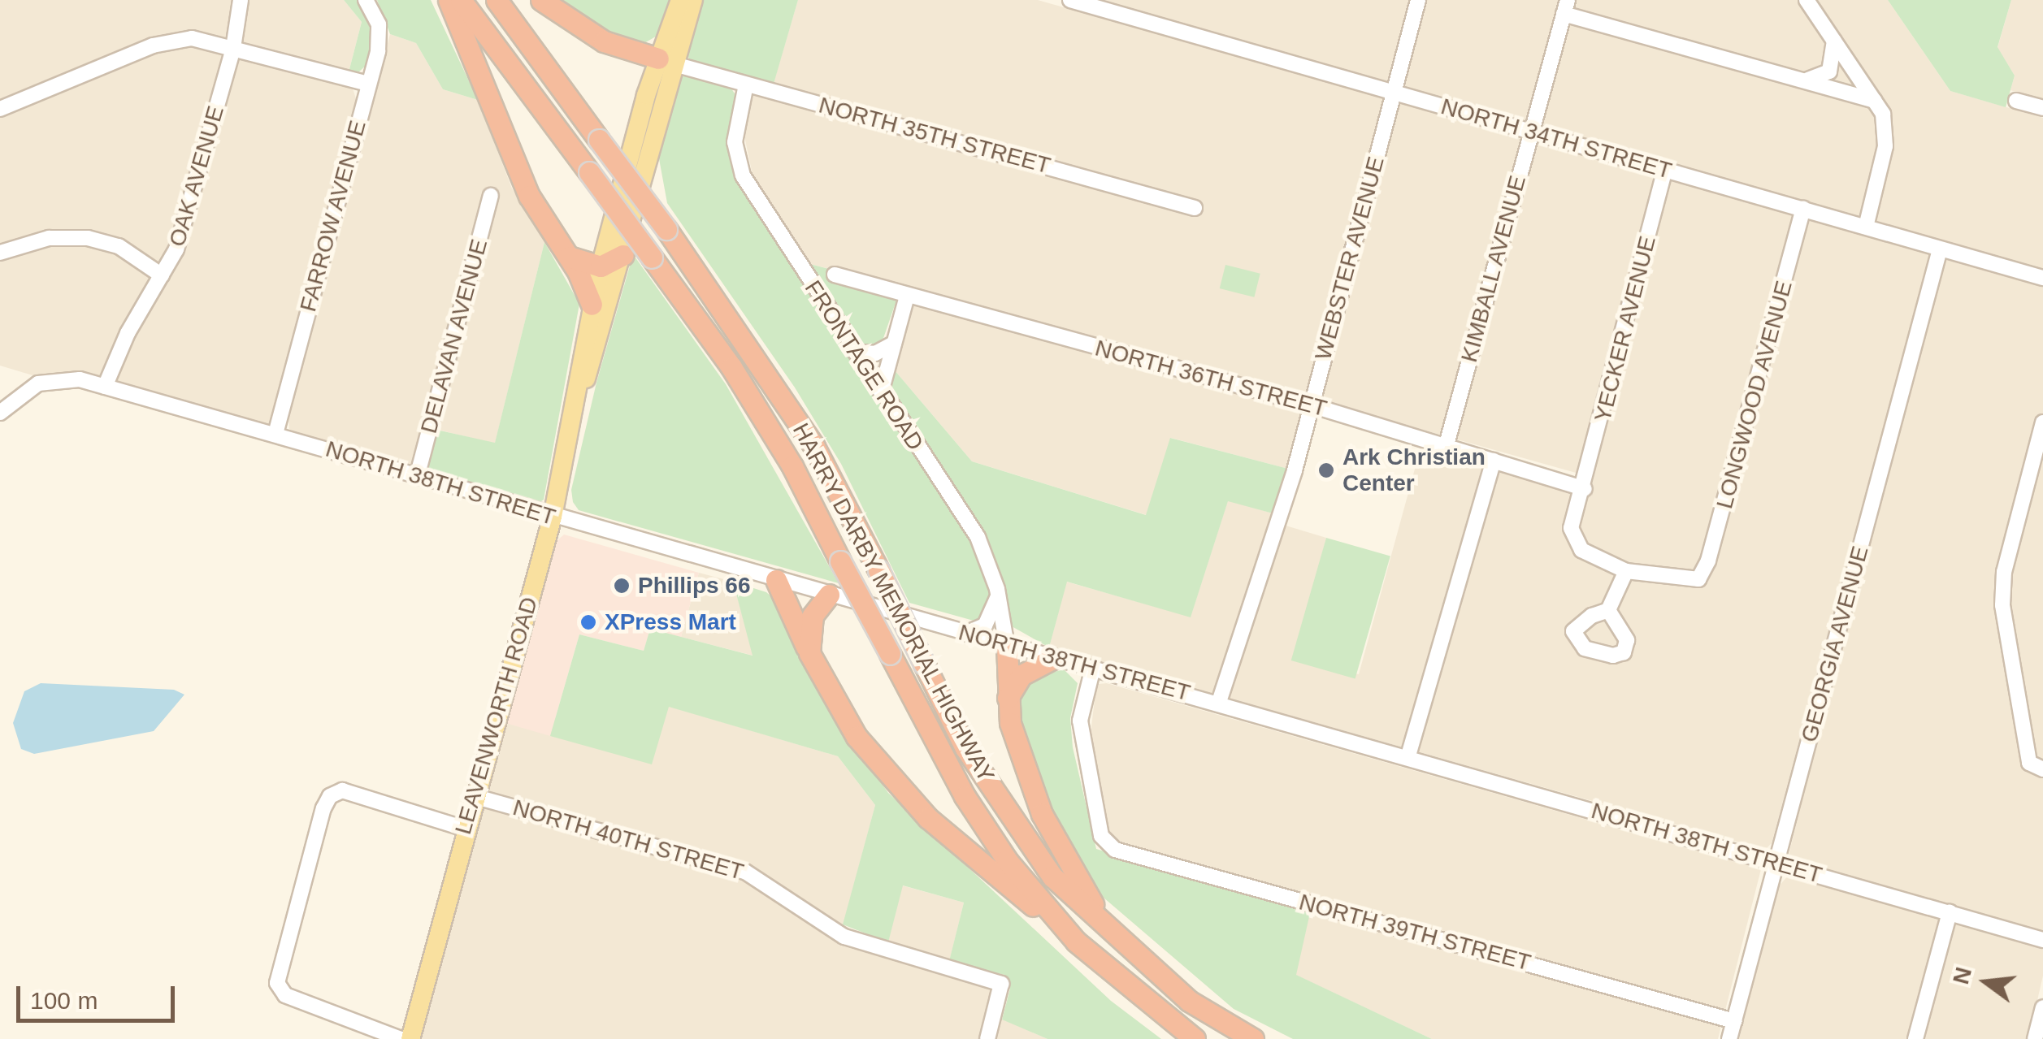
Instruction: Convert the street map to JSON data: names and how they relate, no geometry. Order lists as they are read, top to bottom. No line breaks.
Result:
{"streets":{"highway":["HARRY DARBY MEMORIAL HIGHWAY"],"main road":["LEAVENWORTH ROAD"],"street":["NORTH 35TH STREET","NORTH 34TH STREET","OAK AVENUE","FARROW AVENUE","WEBSTER AVENUE","KIMBALL AVENUE","YECKER AVENUE","DELAVAN AVENUE","FRONTAGE ROAD","NORTH 36TH STREET","LONGWOOD AVENUE","NORTH 38TH STREET","GEORGIA AVENUE","NORTH 40TH STREET","NORTH 39TH STREET"]},"crossings":[["NORTH 35TH STREET","FRONTAGE ROAD"],["NORTH 35TH STREET","LEAVENWORTH ROAD"],["NORTH 34TH STREET","WEBSTER AVENUE"],["NORTH 34TH STREET","KIMBALL AVENUE"],["NORTH 34TH STREET","YECKER AVENUE"],["NORTH 34TH STREET","LONGWOOD AVENUE"],["NORTH 34TH STREET","GEORGIA AVENUE"],["OAK AVENUE","NORTH 38TH STREET"],["FARROW AVENUE","NORTH 38TH STREET"],["WEBSTER AVENUE","NORTH 36TH STREET"],["WEBSTER AVENUE","NORTH 38TH STREET"],["KIMBALL AVENUE","NORTH 36TH STREET"],["YECKER AVENUE","NORTH 36TH STREET"],["YECKER AVENUE","LONGWOOD AVENUE"],["DELAVAN AVENUE","NORTH 38TH STREET"],["FRONTAGE ROAD","NORTH 38TH STREET"],["NORTH 38TH STREET","GEORGIA AVENUE"],["NORTH 38TH STREET","LEAVENWORTH ROAD"],["NORTH 38TH STREET","NORTH 39TH STREET"],["GEORGIA AVENUE","NORTH 39TH STREET"],["LEAVENWORTH ROAD","NORTH 40TH STREET"]],"places":["Ark Christian Center","Phillips 66","XPress Mart"],"scale_bar":"100 m","north":"left"}
